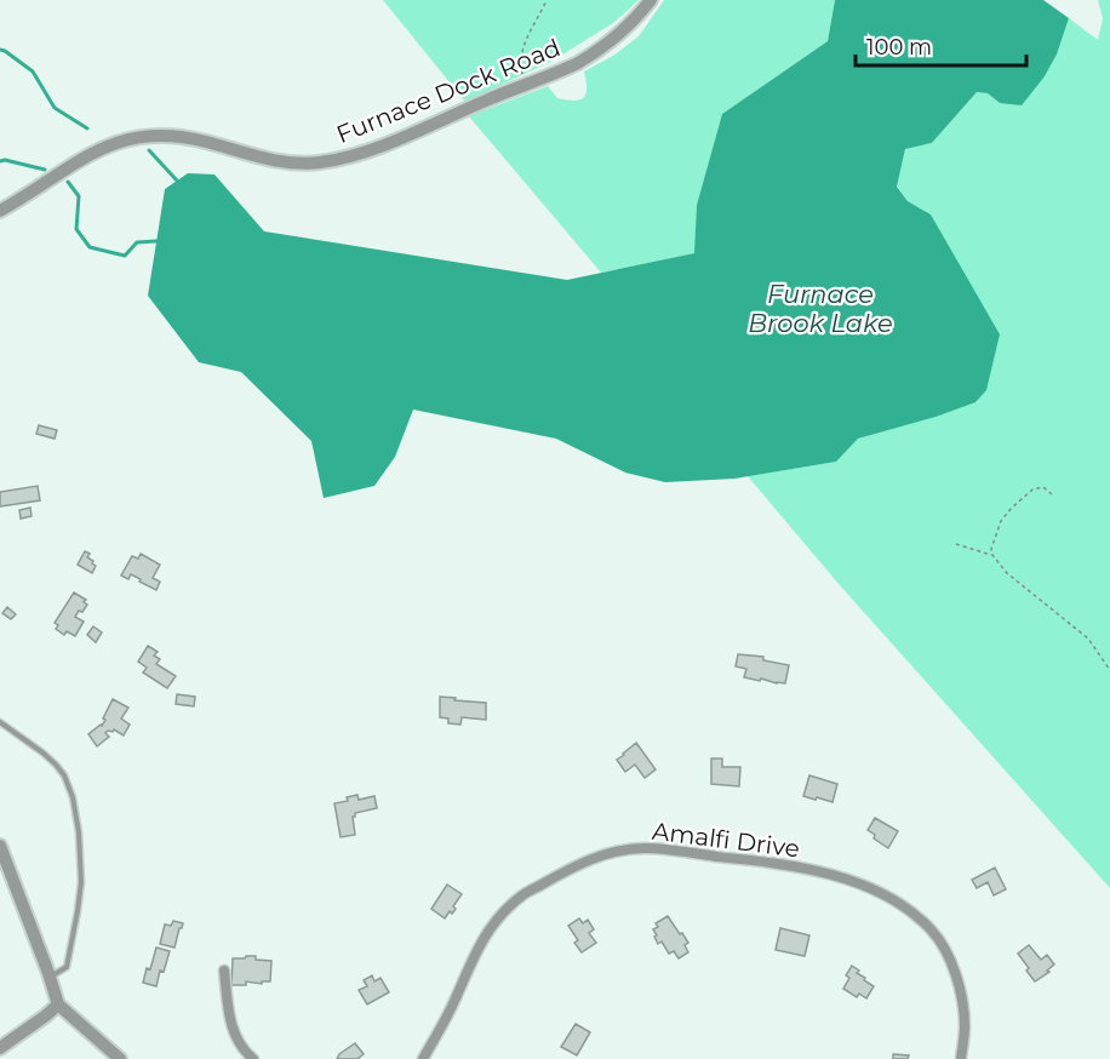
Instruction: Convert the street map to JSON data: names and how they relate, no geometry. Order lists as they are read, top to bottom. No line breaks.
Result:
{"streets":{"street":["Furnace Dock Road","Amalfi Drive"]},"water":["Furnace Brook Lake"],"scale_bar":"100 m"}
